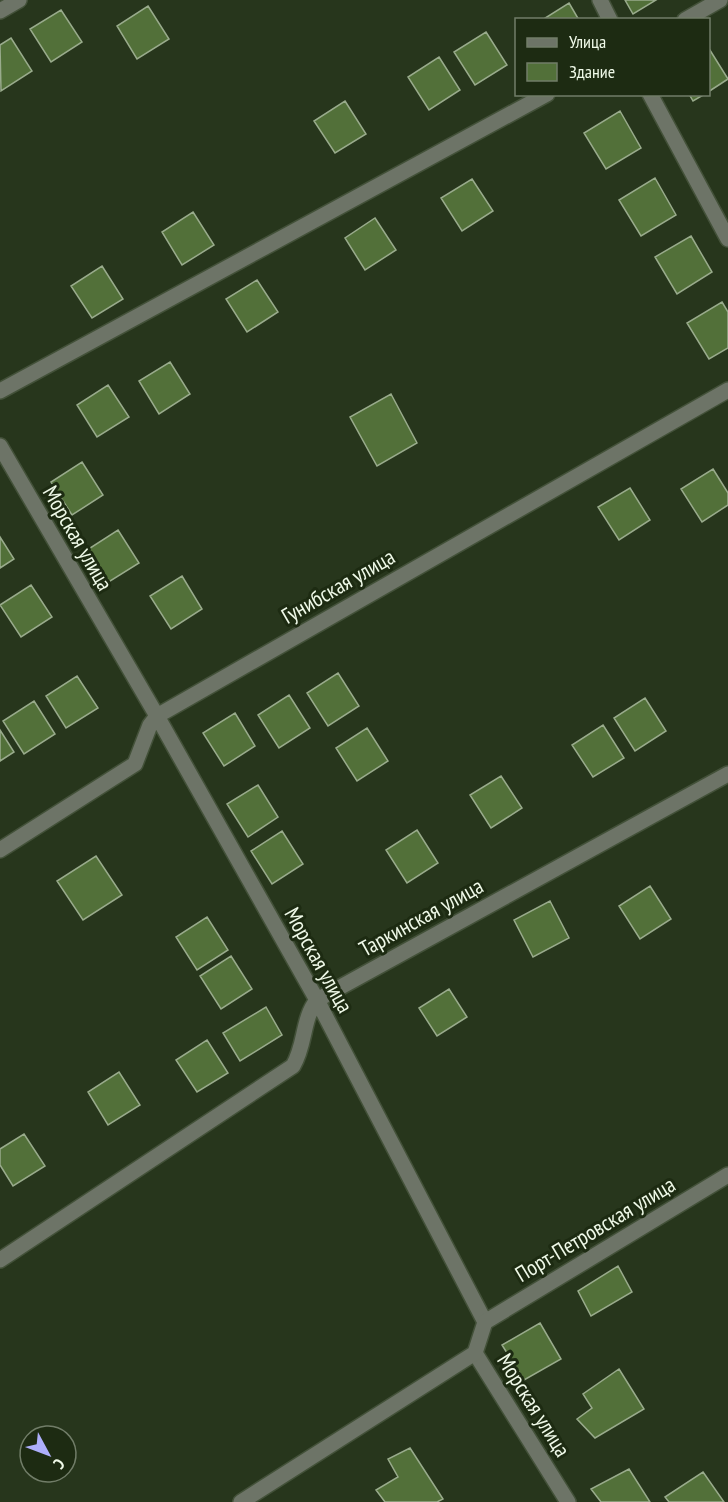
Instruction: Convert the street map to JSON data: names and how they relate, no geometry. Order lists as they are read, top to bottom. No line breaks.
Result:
{"streets":{"street":["Морская улица","Гунибская улица","Таркинская улица","Порт-Петровская улица"]},"crossings":[["Морская улица","Гунибская улица"],["Морская улица","Таркинская улица"],["Морская улица","Порт-Петровская улица"]],"legend":["Улица","Здание"],"north":"bottom right"}
